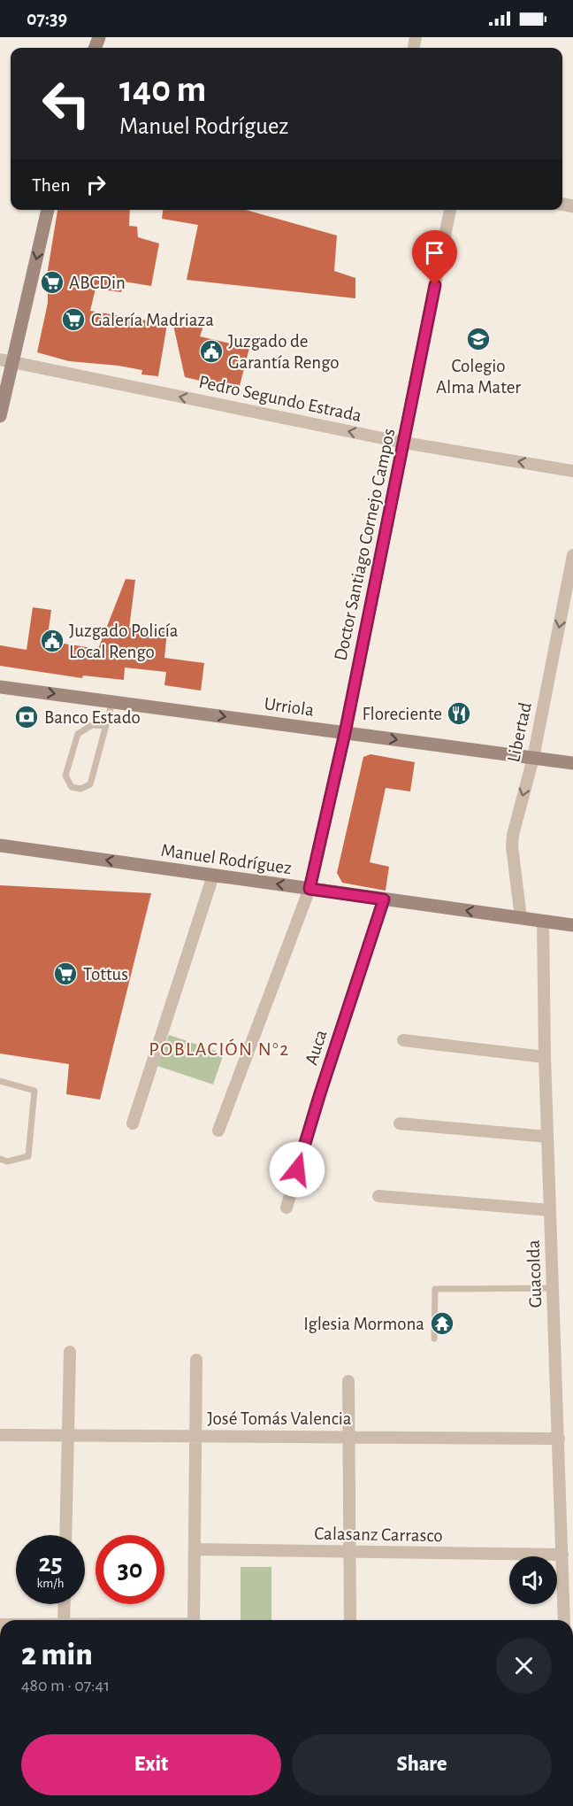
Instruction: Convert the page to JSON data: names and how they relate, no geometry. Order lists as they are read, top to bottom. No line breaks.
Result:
{"streets":{"main road":["Urriola","Manuel Rodríguez"],"street":["Pedro Segundo Estrada","Doctor Santiago Cornejo Campos","Libertad","Auca","Guacolda","José Tomás Valencia","Calasanz Carrasco"]},"crossings":[["Pedro Segundo Estrada","Doctor Santiago Cornejo Campos"],["Doctor Santiago Cornejo Campos","Urriola"],["Doctor Santiago Cornejo Campos","Manuel Rodríguez"],["Urriola","Libertad"],["Libertad","Manuel Rodríguez"],["Manuel Rodríguez","Auca"],["Manuel Rodríguez","Guacolda"],["Guacolda","José Tomás Valencia"],["Guacolda","Calasanz Carrasco"]],"one_way":["Pedro Segundo Estrada","Urriola","Libertad","Manuel Rodríguez"],"districts":["POBLACIÓN N°2"],"places":{"supermarket":["ABCDin","Galería Madriaza","Tottus"],"school or university":["Colegio Alma Mater"],"public building":["Juzgado de Garantía Rengo","Juzgado Policía Local Rengo"],"restaurant":["Floreciente"],"bank":["Banco Estado"],"temple":["Iglesia Mormona"]},"page":{"status":"07:39","turn":["140 m","Manuel Rodríguez"],"then":"Then","speed":"25 km/h","limit":"30","heading":["2 min","480 m · 07:41"],"buttons":["Exit","Share"]}}
